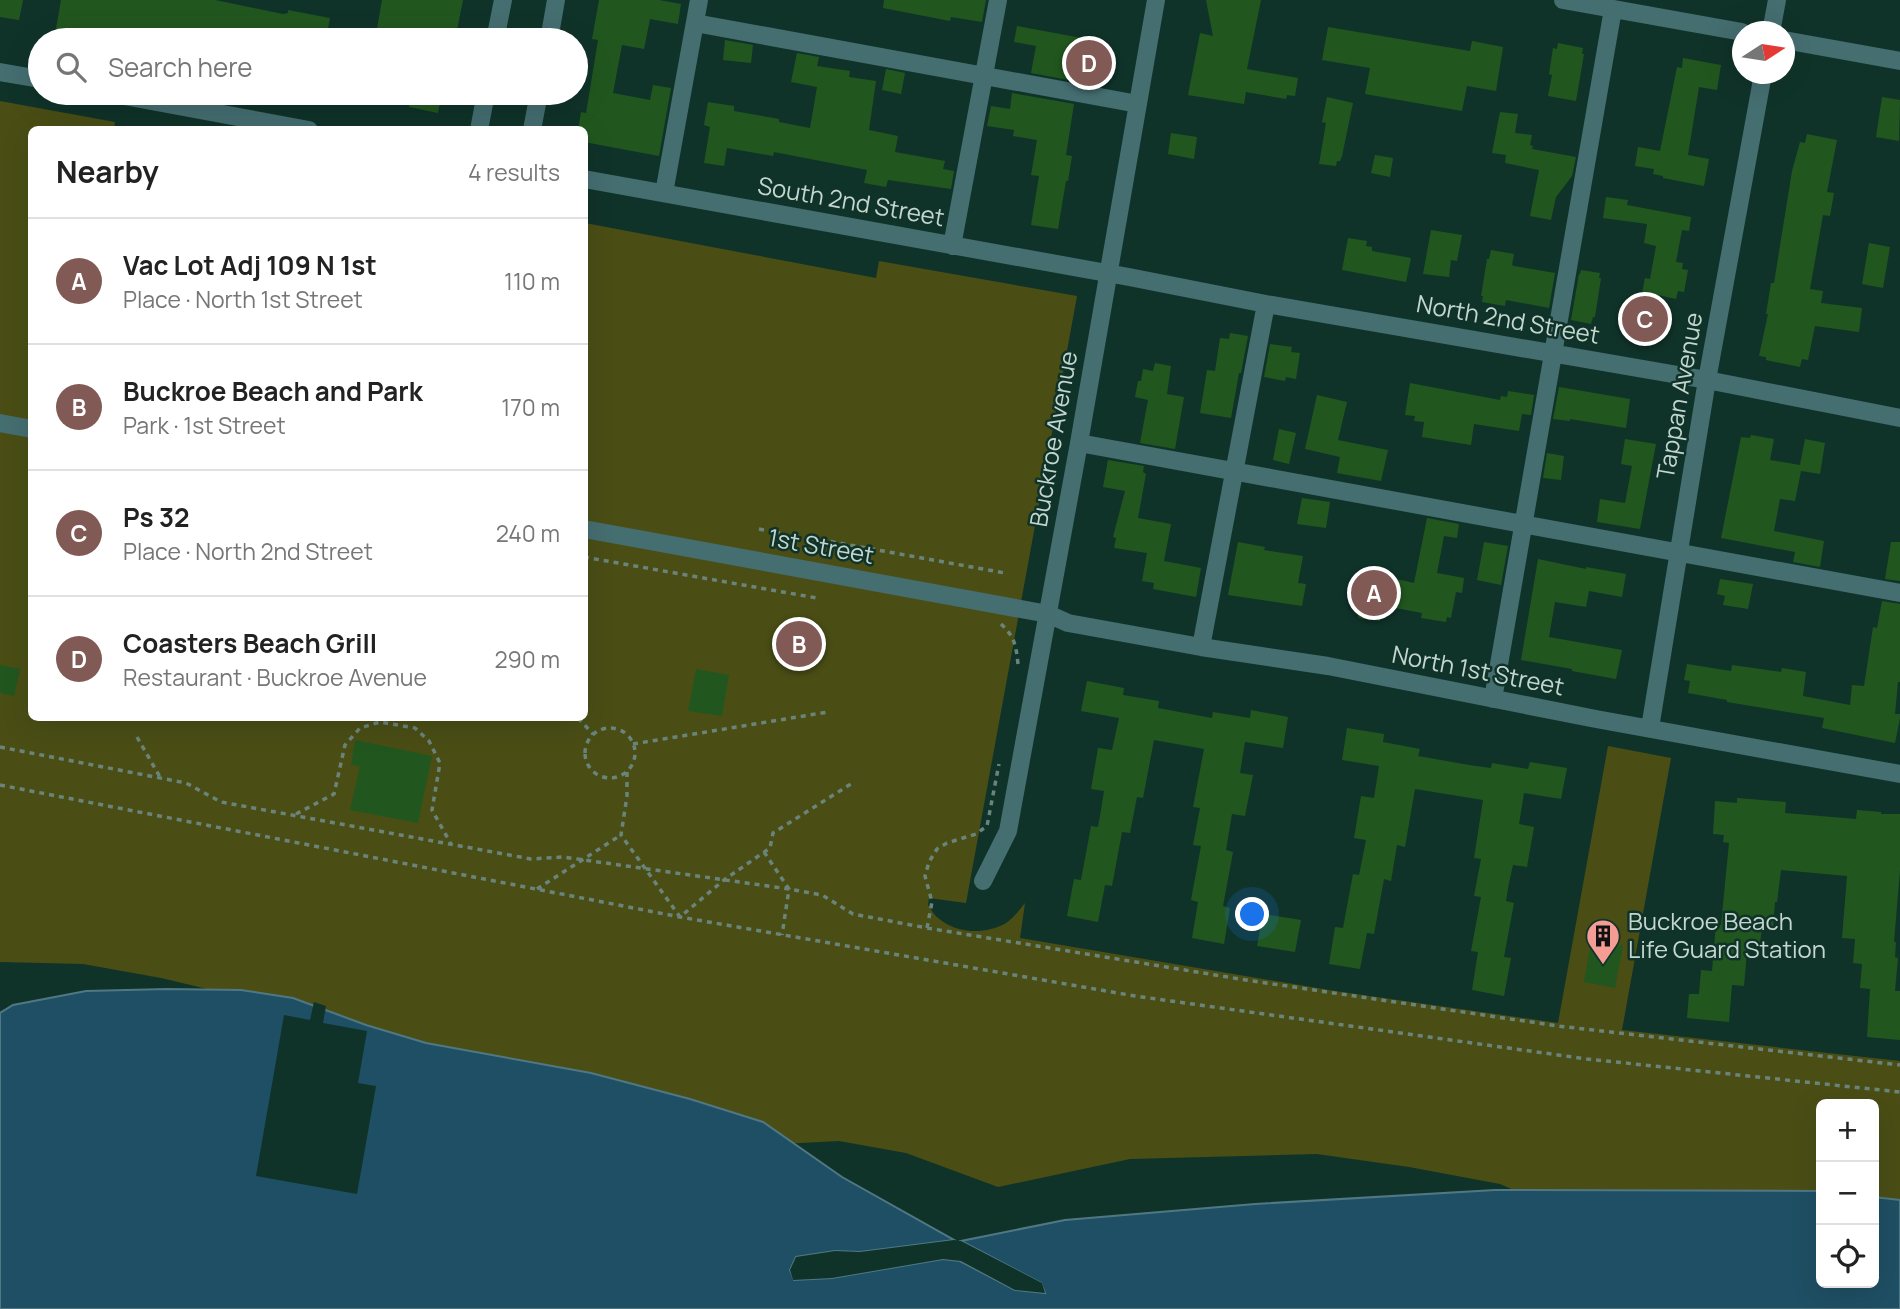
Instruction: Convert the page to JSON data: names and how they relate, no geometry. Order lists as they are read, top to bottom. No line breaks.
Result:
{"streets":{"street":["South 2nd Street","North 2nd Street","Tappan Avenue","Buckroe Avenue","1st Street","North 1st Street"]},"crossings":[["South 2nd Street","North 2nd Street"],["South 2nd Street","Buckroe Avenue"],["North 2nd Street","Tappan Avenue"],["North 2nd Street","Buckroe Avenue"],["Tappan Avenue","North 1st Street"],["Buckroe Avenue","1st Street"],["Buckroe Avenue","North 1st Street"],["1st Street","North 1st Street"]],"places":{"building":["Buckroe Beach Life Guard Station"]},"north":"right","page":{"search":"Search here","pins":["D","C","A","B"],"heading":["Nearby","4 results"],"list":[{"mark":"A","name":"Vac Lot Adj 109 N 1st","note":"Place · North 1st Street","value":"110 m"},{"mark":"B","name":"Buckroe Beach and Park","note":"Park · 1st Street","value":"170 m"},{"mark":"C","name":"Ps 32","note":"Place · North 2nd Street","value":"240 m"},{"mark":"D","name":"Coasters Beach Grill","note":"Restaurant · Buckroe Avenue","value":"290 m"}],"map_buttons":["+","−"]}}
